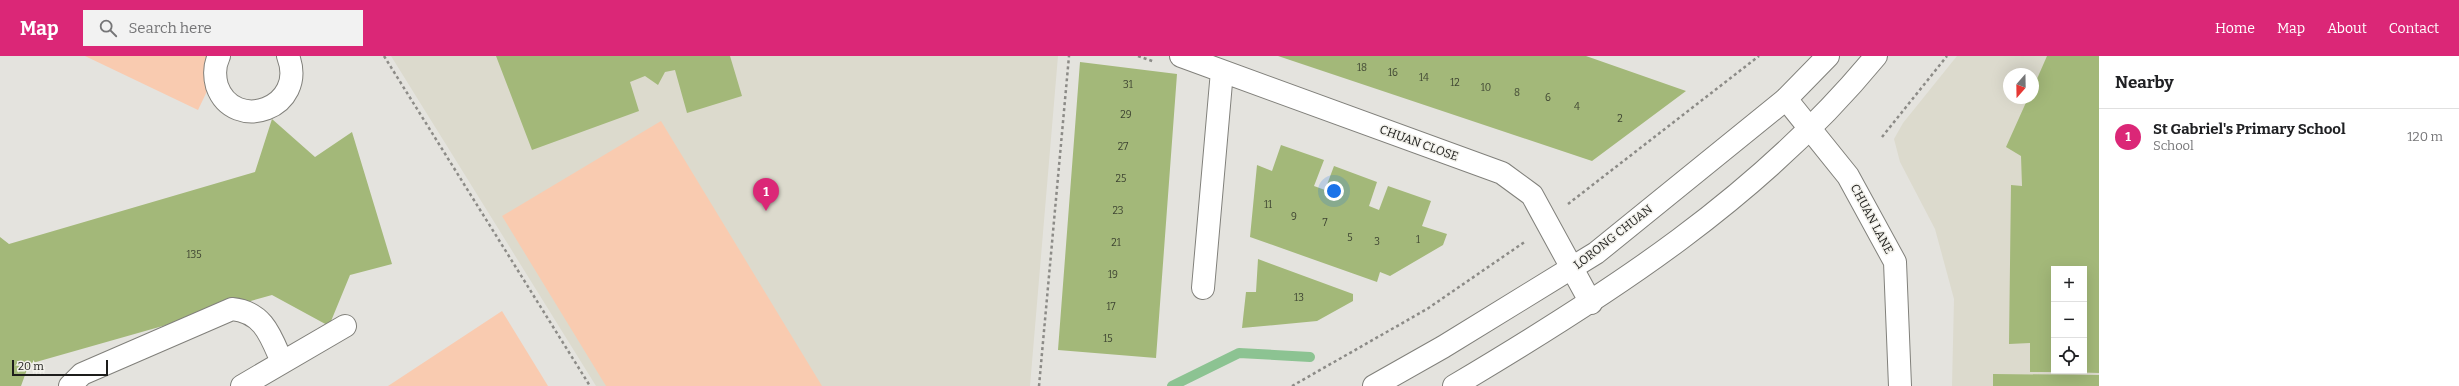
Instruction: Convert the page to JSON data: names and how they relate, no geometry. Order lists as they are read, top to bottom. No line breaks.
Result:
{"streets":{"main road":["CHUAN CLOSE","CHUAN LANE","LORONG CHUAN"]},"crossings":[["CHUAN CLOSE","LORONG CHUAN"],["CHUAN LANE","LORONG CHUAN"]],"house_numbers":["18","16","14","12","31","10","8","6","4","29","2","27","25","11","23","9","7","5","1","3","21","135","19","13","17","15"],"scale_bar":"20 m","north":"bottom","page":{"header":"Map","search":"Search here","nav":["Home","Map","About","Contact"],"heading":"Nearby","list":[{"mark":"1","name":"St Gabriel's Primary School","note":"School","value":"120 m"}],"pins":"1","map_buttons":["+","−"],"scale":"20 m"}}
